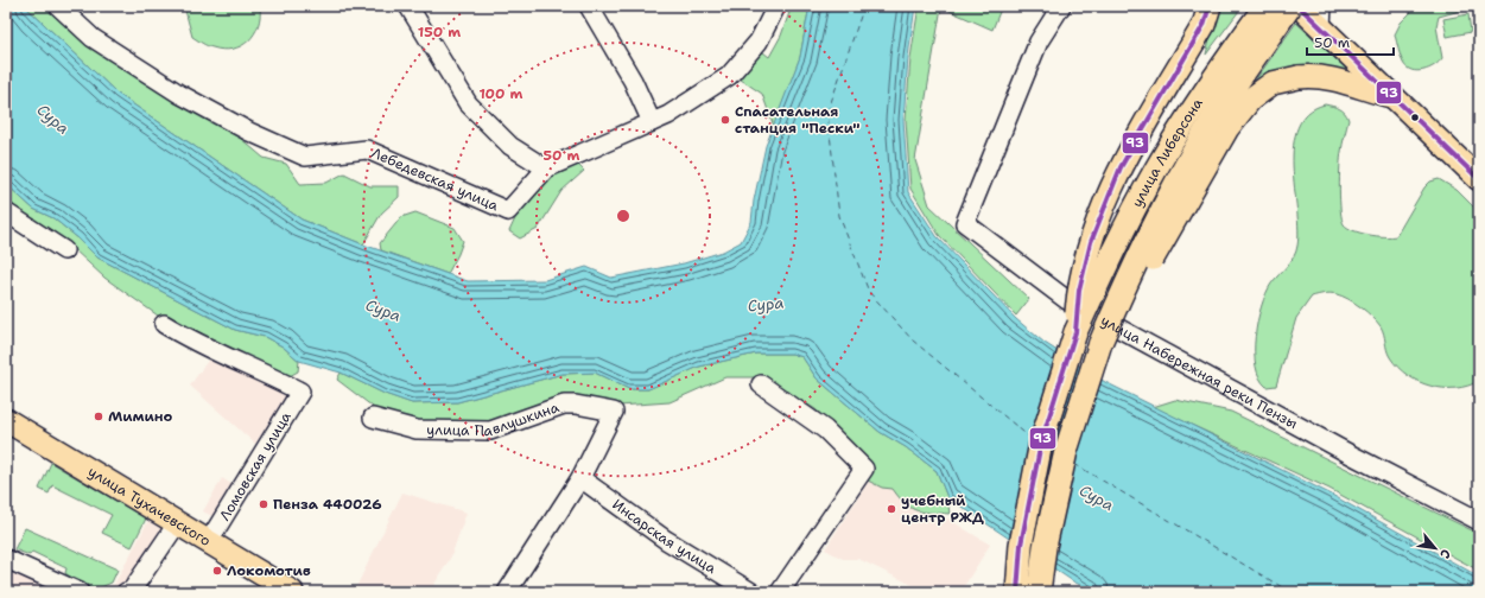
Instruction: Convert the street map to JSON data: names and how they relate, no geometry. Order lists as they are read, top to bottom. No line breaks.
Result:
{"streets":{"main road":["улица Тухачевского"],"street":["улица Либерсона","Лебедевская улица","улица Набережная реки Пензы","улица Павлушкина","Ломовская улица","Инсарская улица"]},"crossings":[["улица Либерсона","улица Набережная реки Пензы"],["улица Павлушкина","Инсарская улица"],["Ломовская улица","улица Тухачевского"]],"water":["Сура"],"places":["Спасательная станция \"Пески\"","Мимино","Пенза 440026","учебный центр РЖД","Локомотив"],"lines":["transit line 93"],"scale_bar":"50 m","north":"bottom right","rings":["150 m","100 m","50 m"]}
